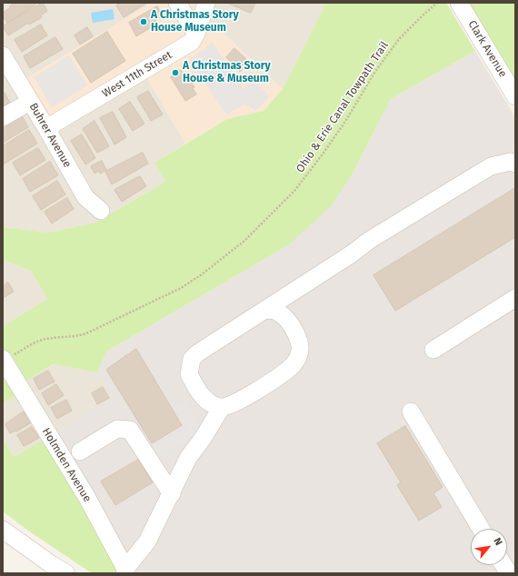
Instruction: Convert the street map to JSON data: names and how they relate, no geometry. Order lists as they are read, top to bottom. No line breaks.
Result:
{"streets":{"street":["Clark Avenue","West 11th Street","Buhrer Avenue","Holmden Avenue"],"path":["Ohio & Erie Canal Towpath Trail"]},"crossings":[["West 11th Street","Buhrer Avenue"],["Ohio & Erie Canal Towpath Trail","Holmden Avenue"]],"places":["A Christmas Story House Museum","A Christmas Story House & Museum"],"north":"top right"}
